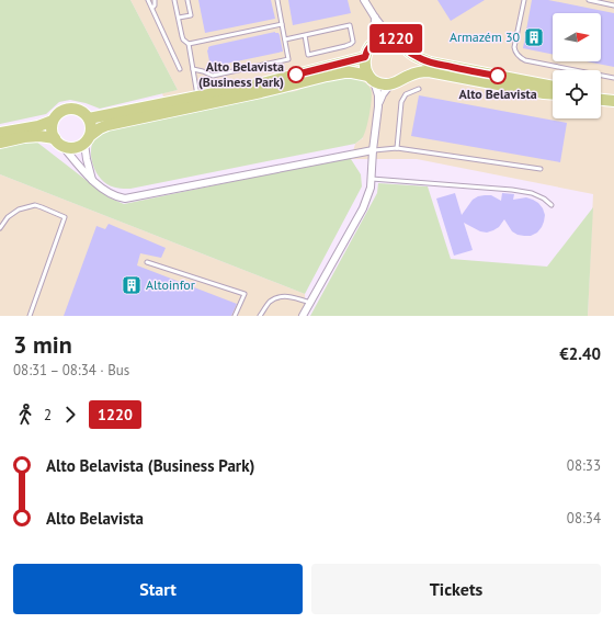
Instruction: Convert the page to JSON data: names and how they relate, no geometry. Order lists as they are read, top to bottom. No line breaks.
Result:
{"places":{"building":["Armazém 30","Altoinfor"],"other":["Alto Belavista (Business Park)","Alto Belavista"]},"lines":["bus line 1220"],"north":"right","page":{"on_map":"1220","heading":["3 min","08:31 – 08:34 · Bus","€2.40"],"legs":["2","1220"],"list":[{"name":"Alto Belavista (Business Park)","value":"08:33"},{"name":"Alto Belavista","value":"08:34"}],"buttons":["Start","Tickets"]}}
